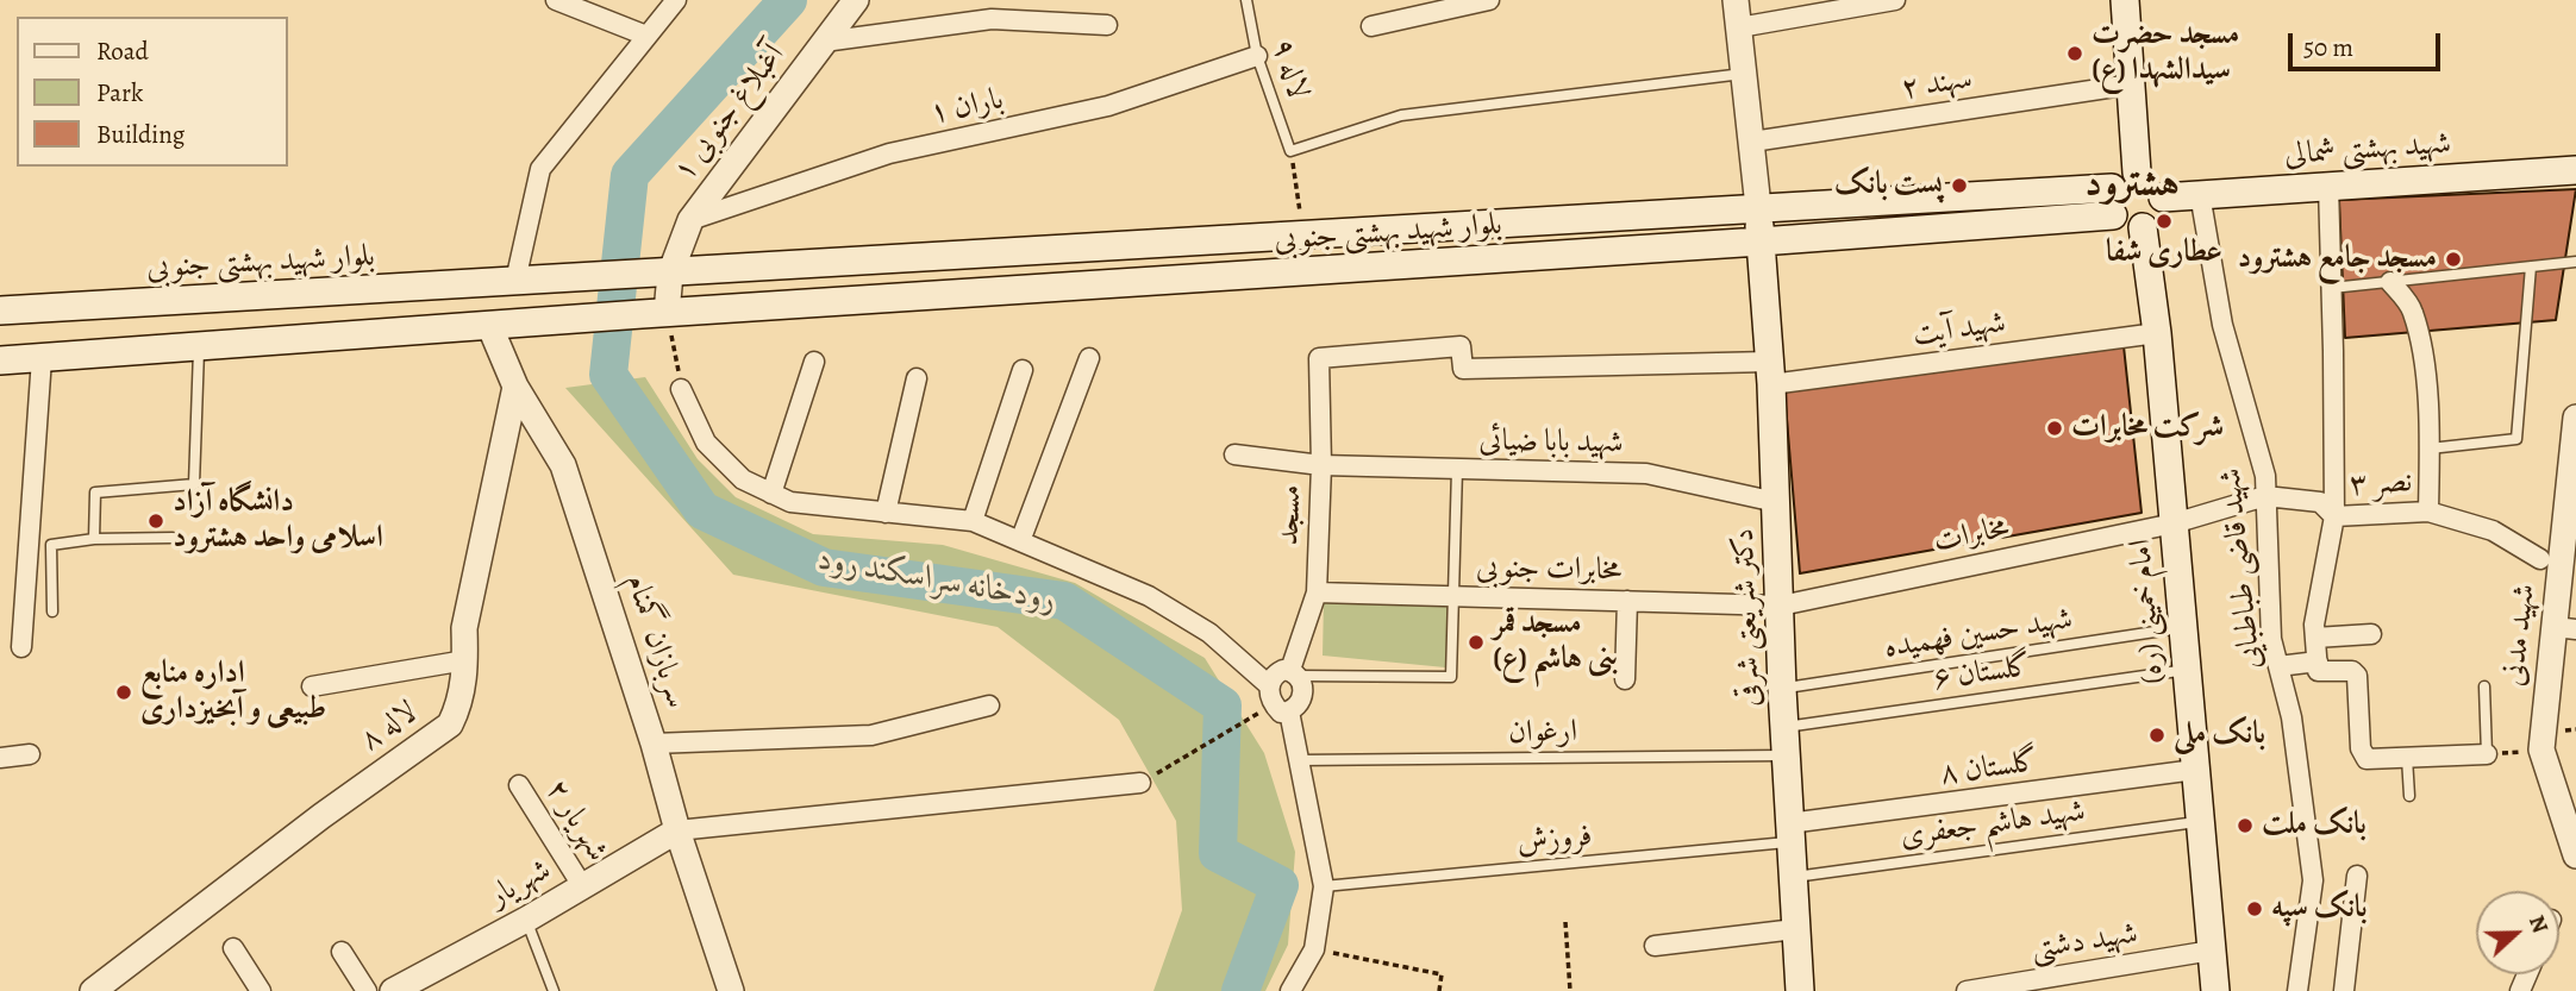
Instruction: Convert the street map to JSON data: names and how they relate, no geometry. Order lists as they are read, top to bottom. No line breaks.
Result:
{"streets":{"main road":["شهید بهشتی شمالی","بلوار شهید بهشتی جنوبی","امام خمینی (ره)","دکتر شریعتی شرقی"],"street":["سهند ۲","باران ۱","آغبلاغ جنوبی ۱","شهید آیت","شهيد بابا ضيائی","نصر ۳","مسجد","مخابرات","شهید قاضی طباطبایی","مخابرات جنوبی","شهيد مدنی","سربازان گمنام","لاله ۸","گلستان ۸","شهریار ۲","شهریار","شهید دشتی"],"lane":["لاله ۹","شهيد حسین فهمیده","گلستان ۶","ارغوان","شهيد هاشم جعفری","فروزش"]},"crossings":[["لاله ۹","باران ۱"],["باران ۱","آغبلاغ جنوبی ۱"],["آغبلاغ جنوبی ۱","بلوار شهید بهشتی جنوبی"],["شهید بهشتی شمالی","بلوار شهید بهشتی جنوبی"],["شهید بهشتی شمالی","شهید قاضی طباطبایی"],["شهید بهشتی شمالی","امام خمینی (ره)"],["بلوار شهید بهشتی جنوبی","امام خمینی (ره)"],["بلوار شهید بهشتی جنوبی","دکتر شریعتی شرقی"],["بلوار شهید بهشتی جنوبی","سربازان گمنام"],["شهید آیت","مسجد"],["شهید آیت","امام خمینی (ره)"],["شهید آیت","دکتر شریعتی شرقی"],["شهيد بابا ضيائی","مسجد"],["شهيد بابا ضيائی","دکتر شریعتی شرقی"],["نصر ۳","مخابرات"],["نصر ۳","شهید قاضی طباطبایی"],["نصر ۳","امام خمینی (ره)"],["نصر ۳","شهيد مدنی"],["مسجد","مخابرات جنوبی"],["مخابرات","مخابرات جنوبی"],["مخابرات","امام خمینی (ره)"],["مخابرات","دکتر شریعتی شرقی"],["مخابرات جنوبی","دکتر شریعتی شرقی"],["امام خمینی (ره)","شهيد حسین فهمیده"],["امام خمینی (ره)","گلستان ۶"],["امام خمینی (ره)","گلستان ۸"],["امام خمینی (ره)","شهيد هاشم جعفری"],["امام خمینی (ره)","شهید دشتی"],["دکتر شریعتی شرقی","شهيد حسین فهمیده"],["دکتر شریعتی شرقی","گلستان ۶"],["دکتر شریعتی شرقی","ارغوان"],["دکتر شریعتی شرقی","گلستان ۸"],["دکتر شریعتی شرقی","شهيد هاشم جعفری"],["دکتر شریعتی شرقی","فروزش"],["سربازان گمنام","لاله ۸"],["سربازان گمنام","شهریار"],["گلستان ۸","فروزش"],["شهریار ۲","شهریار"]],"districts":["هشترود"],"water":["رودخانه سراسکند رود"],"places":["مسجد حضرت سیدالشهدا (ع)","پست بانک","عطاری شفا","مسجد جامع هشترود","شرکت مخابرات","دانشگاه آزاد اسلامی واحد هشترود","مسجد قمر بنی هاشم (ع)","اداره منابع طبیعی و آبخیزداری","بانک ملی","بانک ملت","بانک سپه"],"legend":["Road","Park","Building"],"scale_bar":"50 m","north":"right"}
